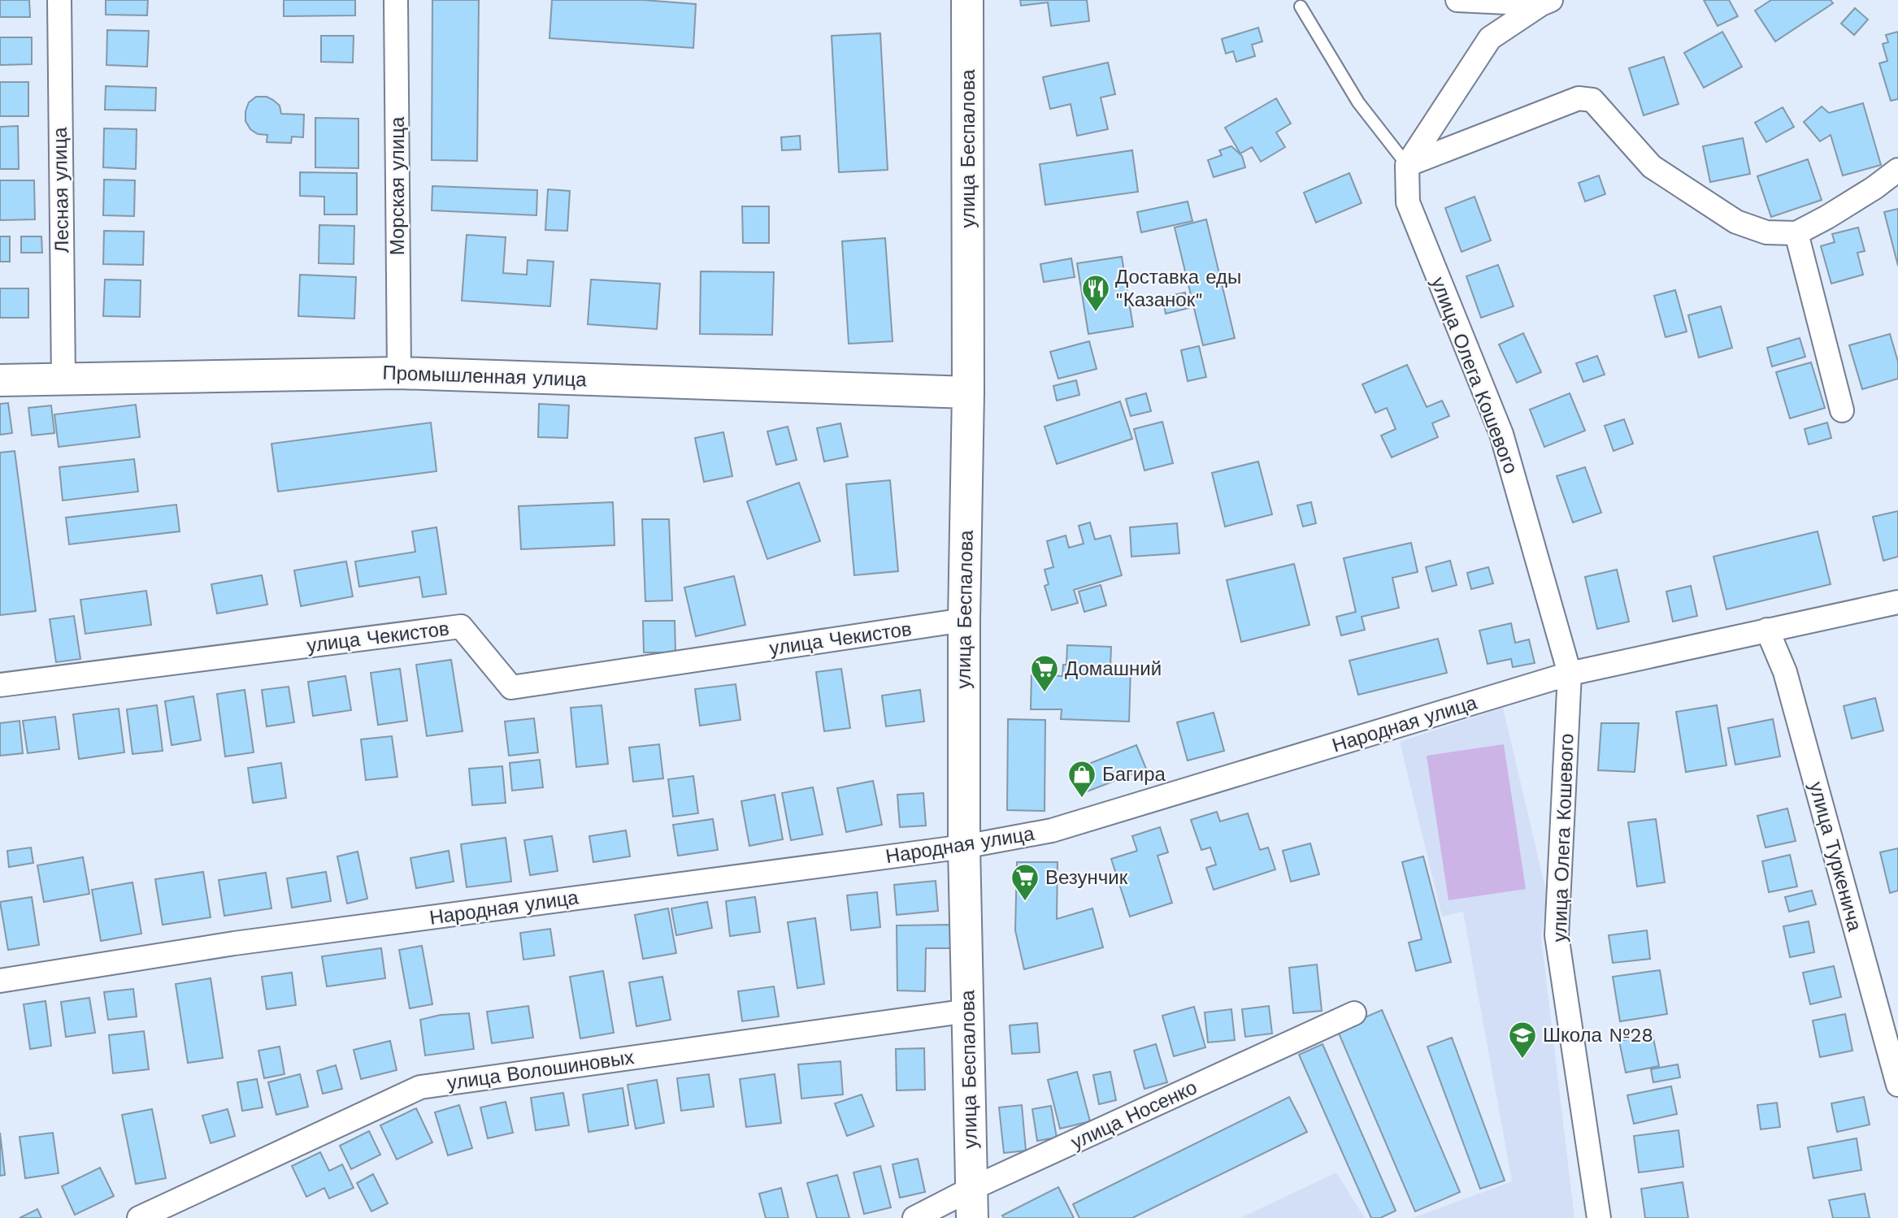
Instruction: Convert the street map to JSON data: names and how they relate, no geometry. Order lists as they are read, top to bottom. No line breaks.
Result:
{"streets":{"main road":["улица Беспалова","Промышленная улица"],"street":["Морская улица","Лесная улица","улица Олега Кошевого","улица Чекистов","Народная улица","улица Туркенича","улица Волошиновых","улица Носенко"]},"crossings":[["улица Беспалова","Промышленная улица"],["улица Беспалова","улица Чекистов"],["улица Беспалова","Народная улица"],["улица Беспалова","улица Волошиновых"],["улица Беспалова","улица Носенко"],["Морская улица","Промышленная улица"],["Лесная улица","Промышленная улица"],["улица Олега Кошевого","Народная улица"],["Народная улица","улица Туркенича"]],"places":{"restaurant":["Доставка еды \"Казанок\""],"supermarket":["Домашний","Везунчик"],"shop":["Багира"],"school or university":["Школа №28"]}}
